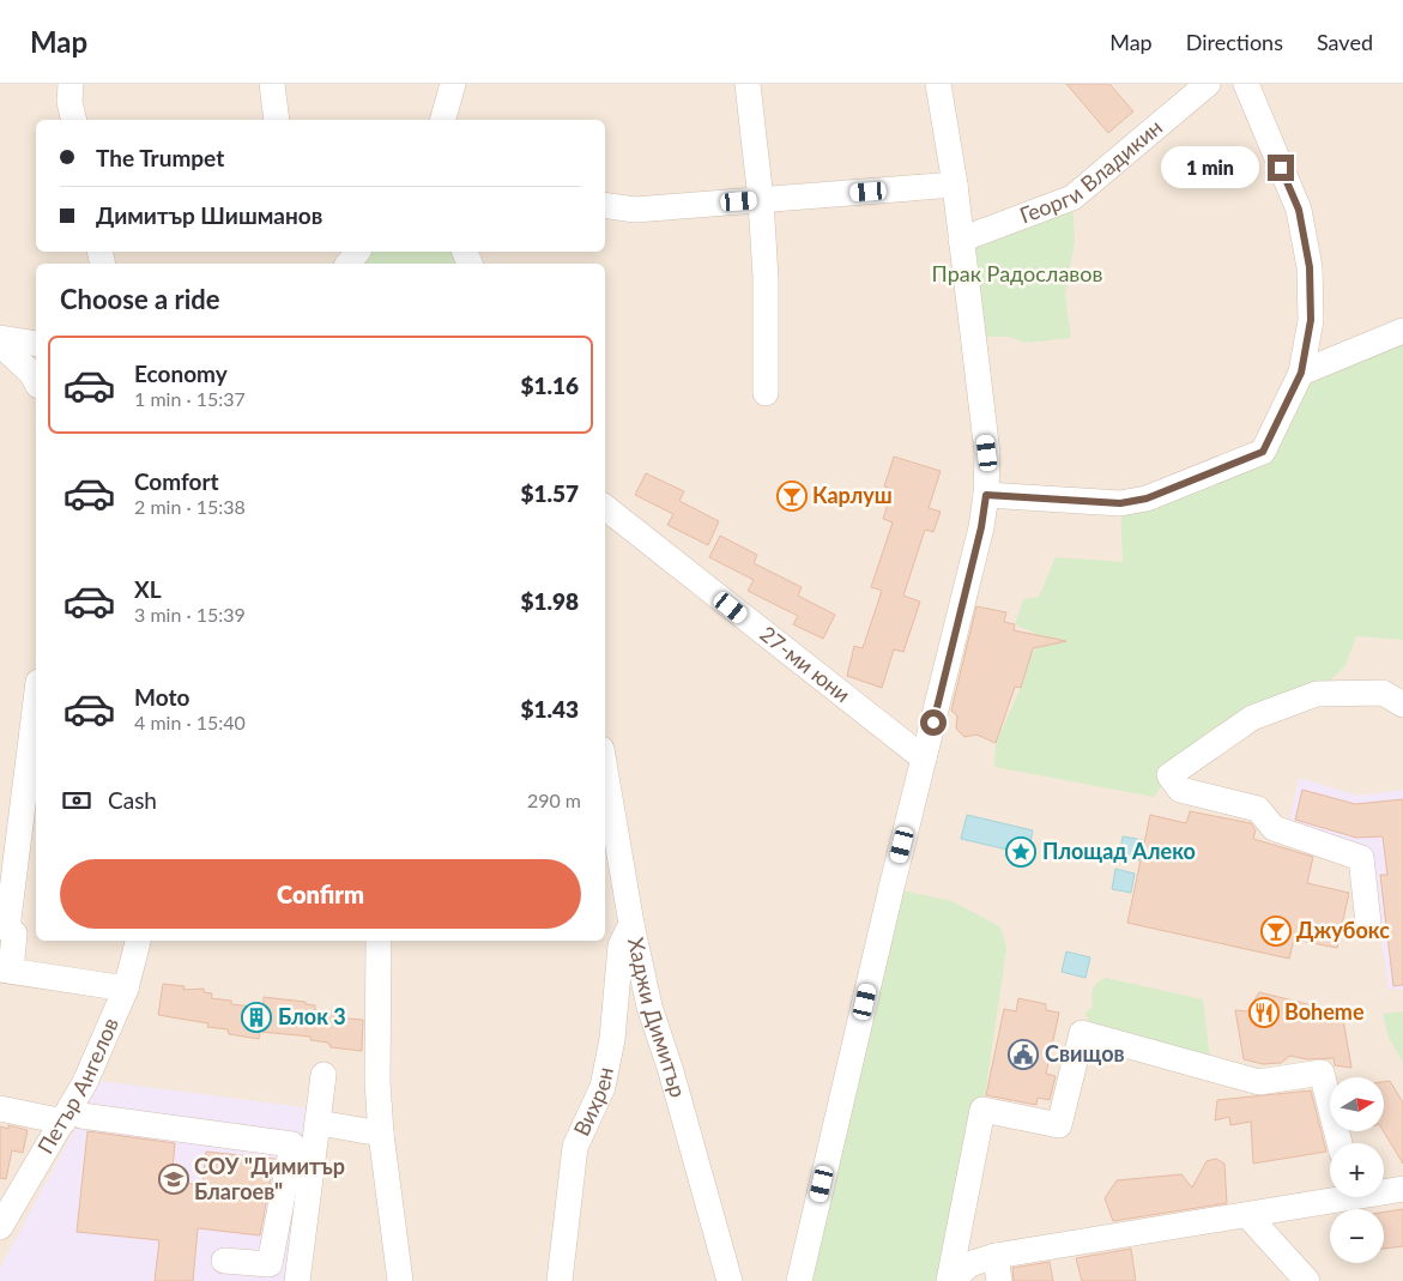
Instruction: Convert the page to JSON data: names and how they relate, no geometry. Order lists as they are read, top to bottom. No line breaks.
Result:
{"streets":{"street":["Георги Владикин","27-ми юни","Хаджи Димитър","Петър Ангелов","Вихрен"]},"crossings":[["Хаджи Димитър","Вихрен"]],"parks":["Прак Радославов"],"places":{"bar":["Карлуш","Джубокс"],"place":["Площад Алеко"],"restaurant":["Boheme"],"building":["Блок 3"],"public building":["Свищов"],"school or university":["СОУ \"Димитър Благоев\""]},"north":"right","page":{"header":"Map","nav":["Map","Directions","Saved"],"banner":["The Trumpet","Димитър Шишманов"],"bubble":"1 min","heading":"Choose a ride","list":[{"name":"Economy","note":"1 min · 15:37","value":"$1.16"},{"name":"Comfort","note":"2 min · 15:38","value":"$1.57"},{"name":"XL","note":"3 min · 15:39","value":"$1.98"},{"name":"Moto","note":"4 min · 15:40","value":"$1.43"}],"pay":["Cash","290 m"],"buttons":"Confirm","map_buttons":["+","−"]}}
